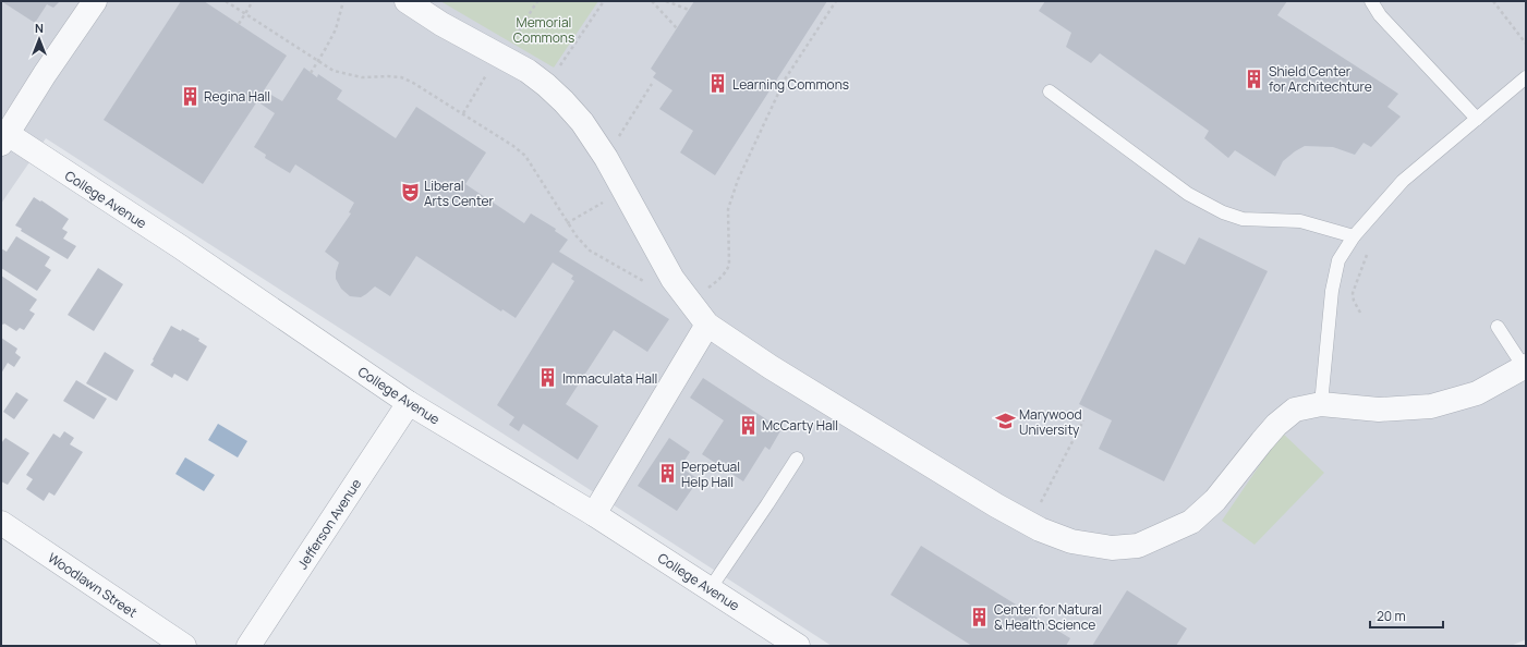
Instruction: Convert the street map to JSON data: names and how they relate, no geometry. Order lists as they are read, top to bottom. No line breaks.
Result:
{"streets":{"street":["College Avenue","Jefferson Avenue","Woodlawn Street"]},"crossings":[["College Avenue","Jefferson Avenue"]],"parks":["Memorial Commons"],"places":{"building":["Shield Center for Architechture","Learning Commons","Regina Hall","Immaculata Hall","McCarty Hall","Perpetual Help Hall","Center for Natural & Health Science"],"theatre":["Liberal Arts Center"],"school or university":["Marywood University"]},"scale_bar":"20 m","north":"top"}
